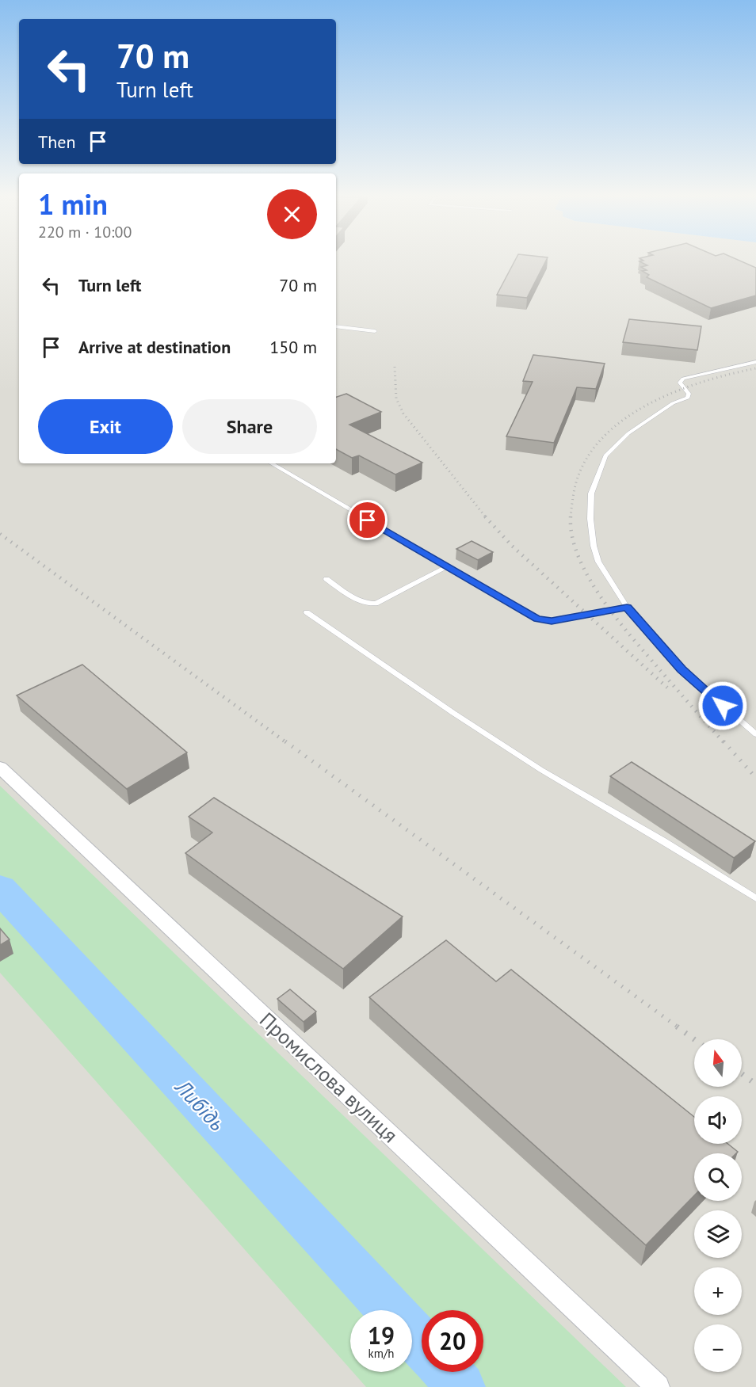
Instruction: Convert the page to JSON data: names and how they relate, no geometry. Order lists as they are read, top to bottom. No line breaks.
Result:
{"streets":{"street":["Промислова вулиця"]},"water":["Либідь"],"north":"top","page":{"turn":["70 m","Turn left"],"then":"Then","heading":["1 min","220 m · 10:00"],"list":[{"name":"Turn left","value":"70 m"},{"name":"Arrive at destination","value":"150 m"}],"buttons":["Exit","Share"],"map_buttons":["+","−"],"speed":"19 km/h","limit":"20"}}
